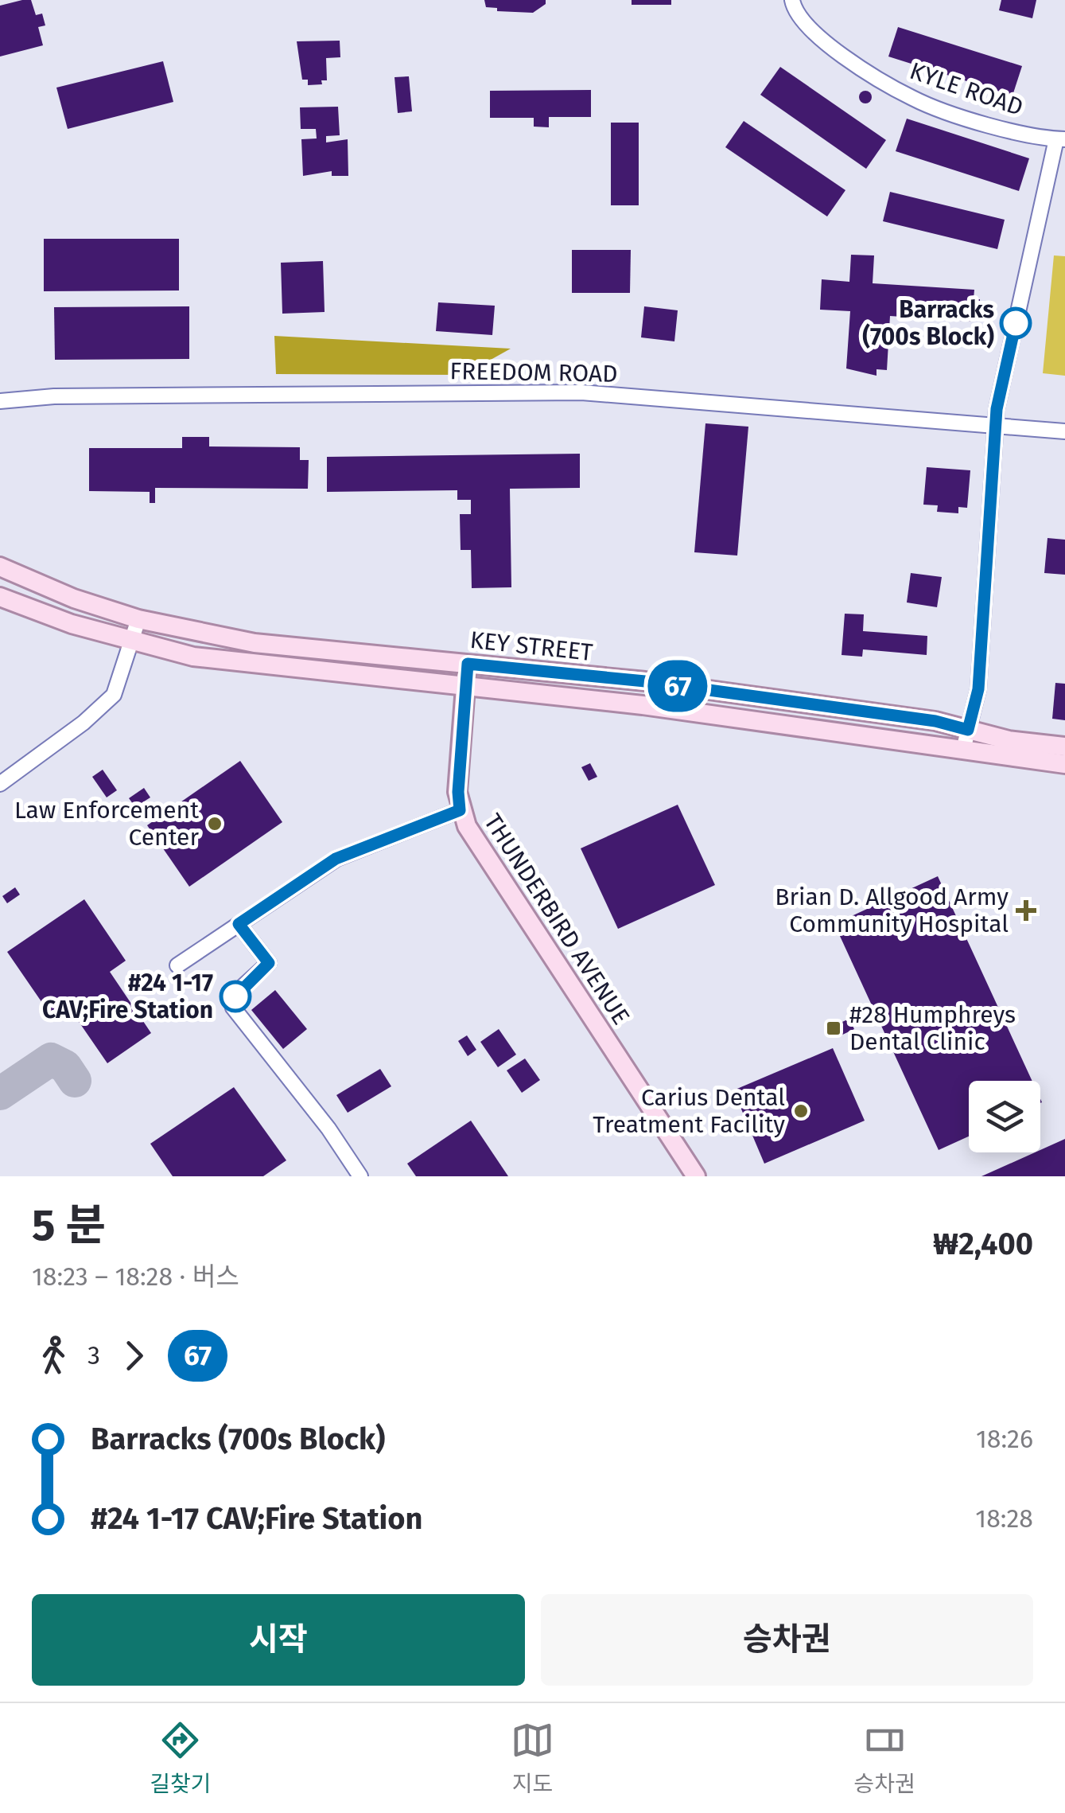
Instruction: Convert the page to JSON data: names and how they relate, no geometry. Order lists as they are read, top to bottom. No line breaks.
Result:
{"streets":{"main road":["KEY STREET","THUNDERBIRD AVENUE"],"street":["KYLE ROAD","FREEDOM ROAD"]},"crossings":[["KEY STREET","THUNDERBIRD AVENUE"]],"places":{"other":["Barracks (700s Block)","Law Enforcement Center","#24 1-17 CAV;Fire Station","Carius Dental Treatment Facility"],"health":["Brian D. Allgood Army Community Hospital"],"transit":["#28 Humphreys Dental Clinic"]},"lines":["bus line 67"],"page":{"on_map":"67","heading":["5 분","18:23 – 18:28 · 버스","₩2,400"],"legs":["3","67"],"list":[{"name":"Barracks (700s Block)","value":"18:26"},{"name":"#24 1-17 CAV;Fire Station","value":"18:28"}],"buttons":["시작","승차권"],"tabs":["길찾기","지도","승차권"]}}
